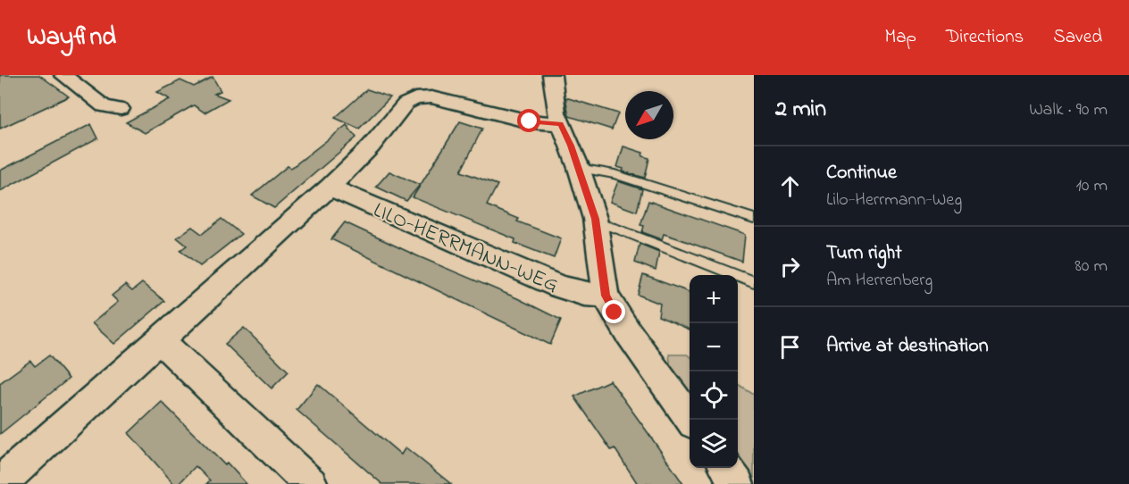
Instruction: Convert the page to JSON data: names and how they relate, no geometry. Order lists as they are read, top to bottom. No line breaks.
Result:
{"streets":{"street":["LILO-HERRMANN-WEG"]},"north":"bottom left","page":{"header":"Wayfind","nav":["Map","Directions","Saved"],"heading":["2 min","Walk · 90 m"],"list":[["Continue","Lilo-Herrmann-Weg","10 m"],["Turn right","Am Herrenberg","80 m"],"Arrive at destination"],"map_buttons":["+","−"]}}
